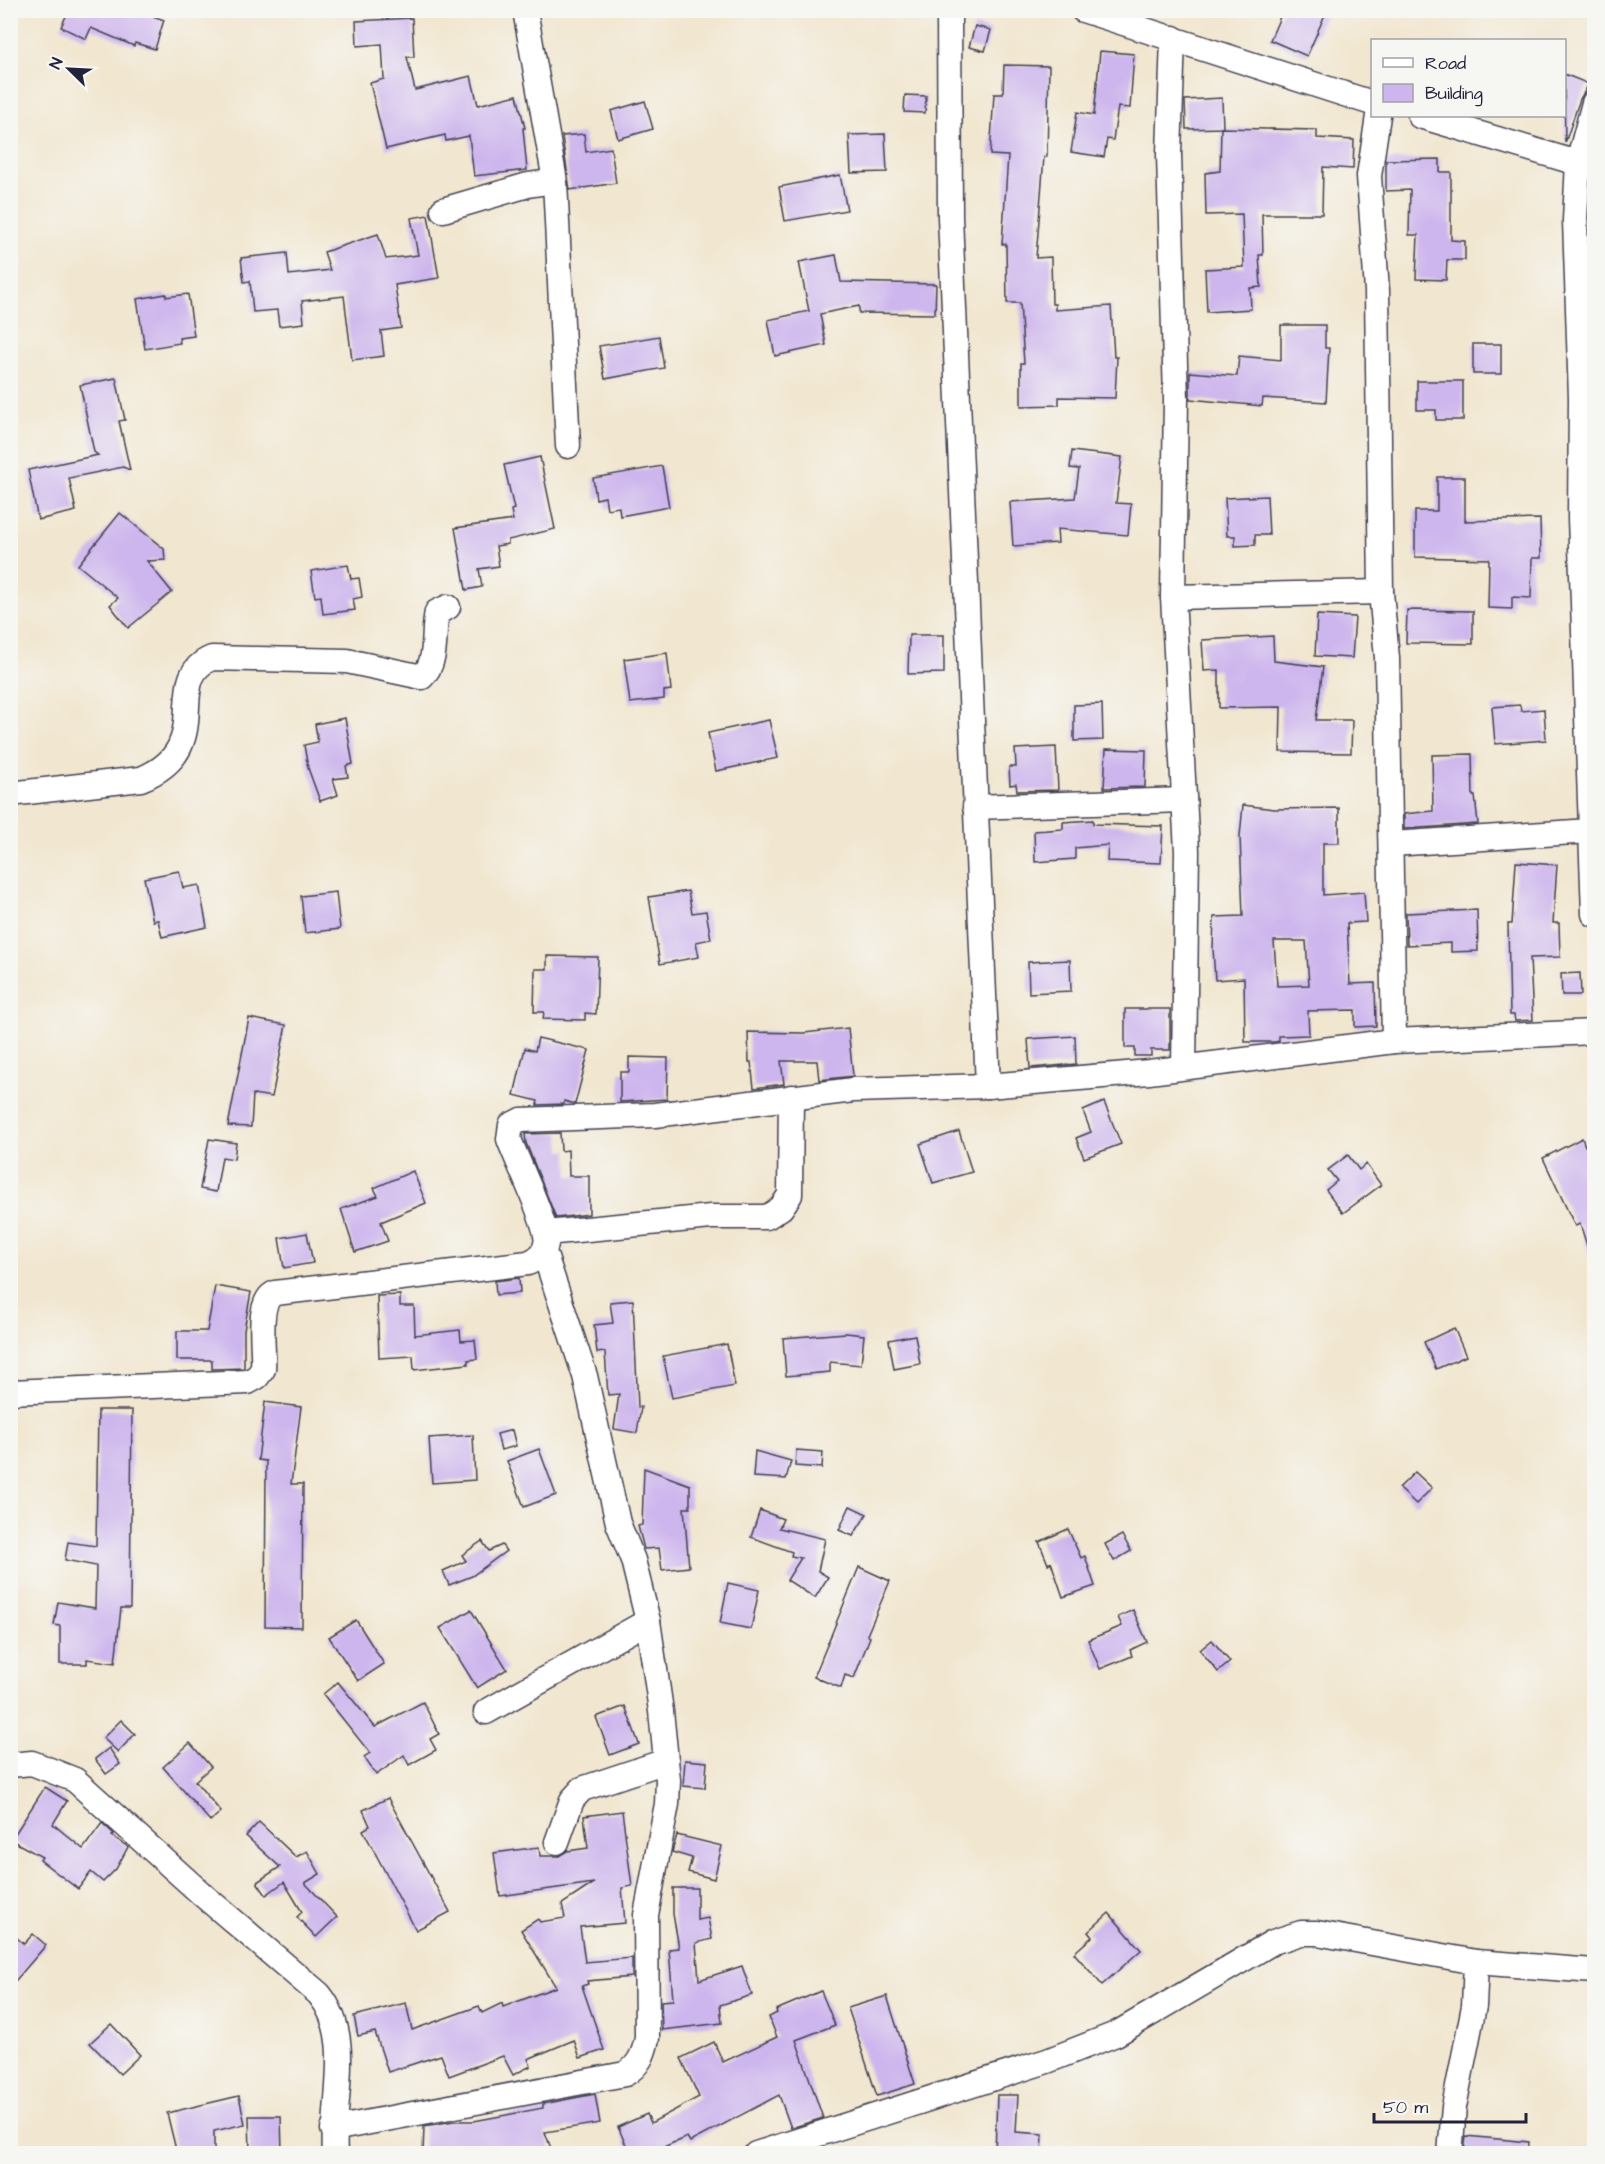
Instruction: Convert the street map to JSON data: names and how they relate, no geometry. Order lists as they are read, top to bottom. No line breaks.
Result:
{"legend":["Road","Building"],"scale_bar":"50 m","north":"top left"}
